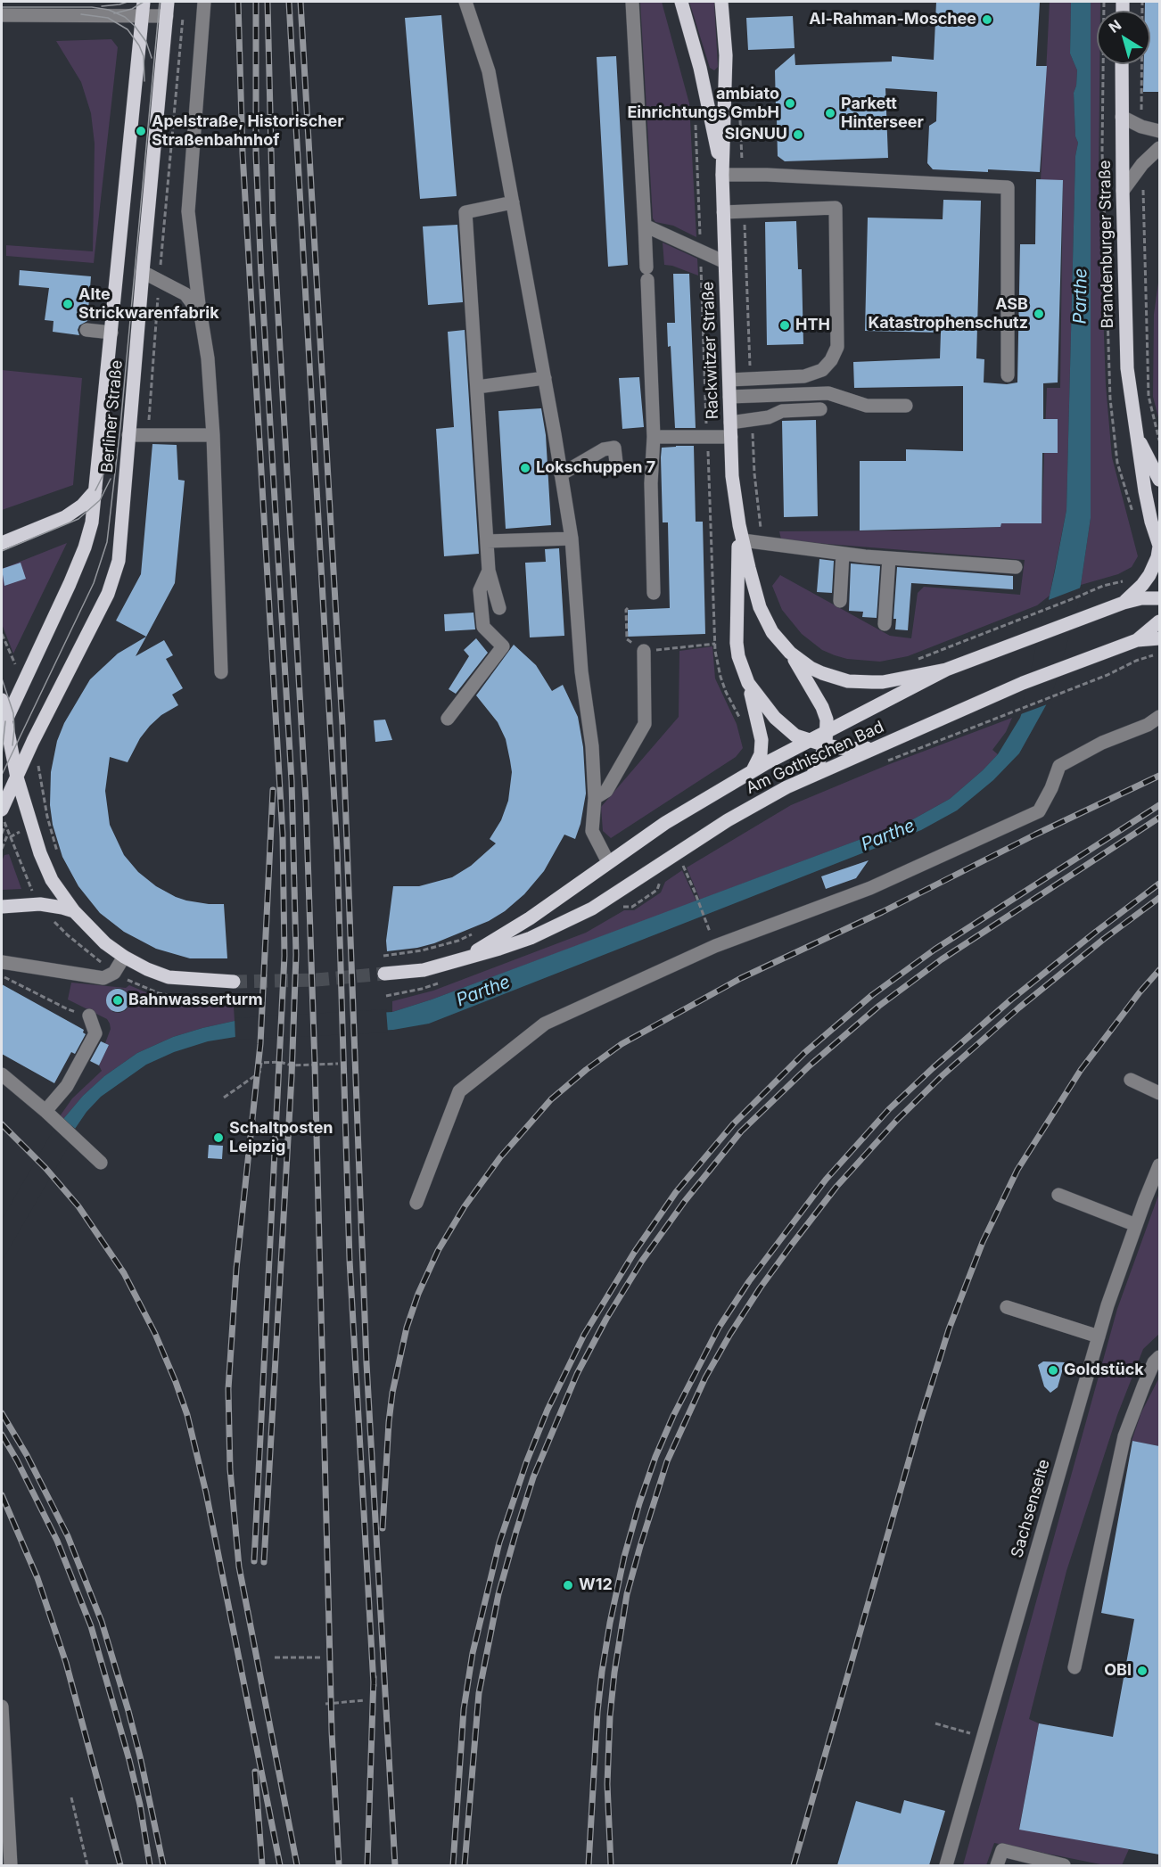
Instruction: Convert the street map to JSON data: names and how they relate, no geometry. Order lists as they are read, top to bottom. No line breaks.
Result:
{"streets":{"main road":["Brandenburger Straße","Rackwitzer Straße","Berliner Straße","Am Gothischen Bad"],"street":["Sachsenseite"]},"crossings":[["Brandenburger Straße","Am Gothischen Bad"],["Rackwitzer Straße","Am Gothischen Bad"]],"water":["Parthe"],"places":["Al-Rahman-Moschee","ambiato Einrichtungs GmbH","Parkett Hinterseer","Apelstraße, Historischer Straßenbahnhof","SIGNUU","Alte Strickwarenfabrik","ASB Katastrophenschutz","HTH","Lokschuppen 7","Bahnwasserturm","Schaltposten Leipzig","Goldstück","W12","OBI"],"north":"top left"}
